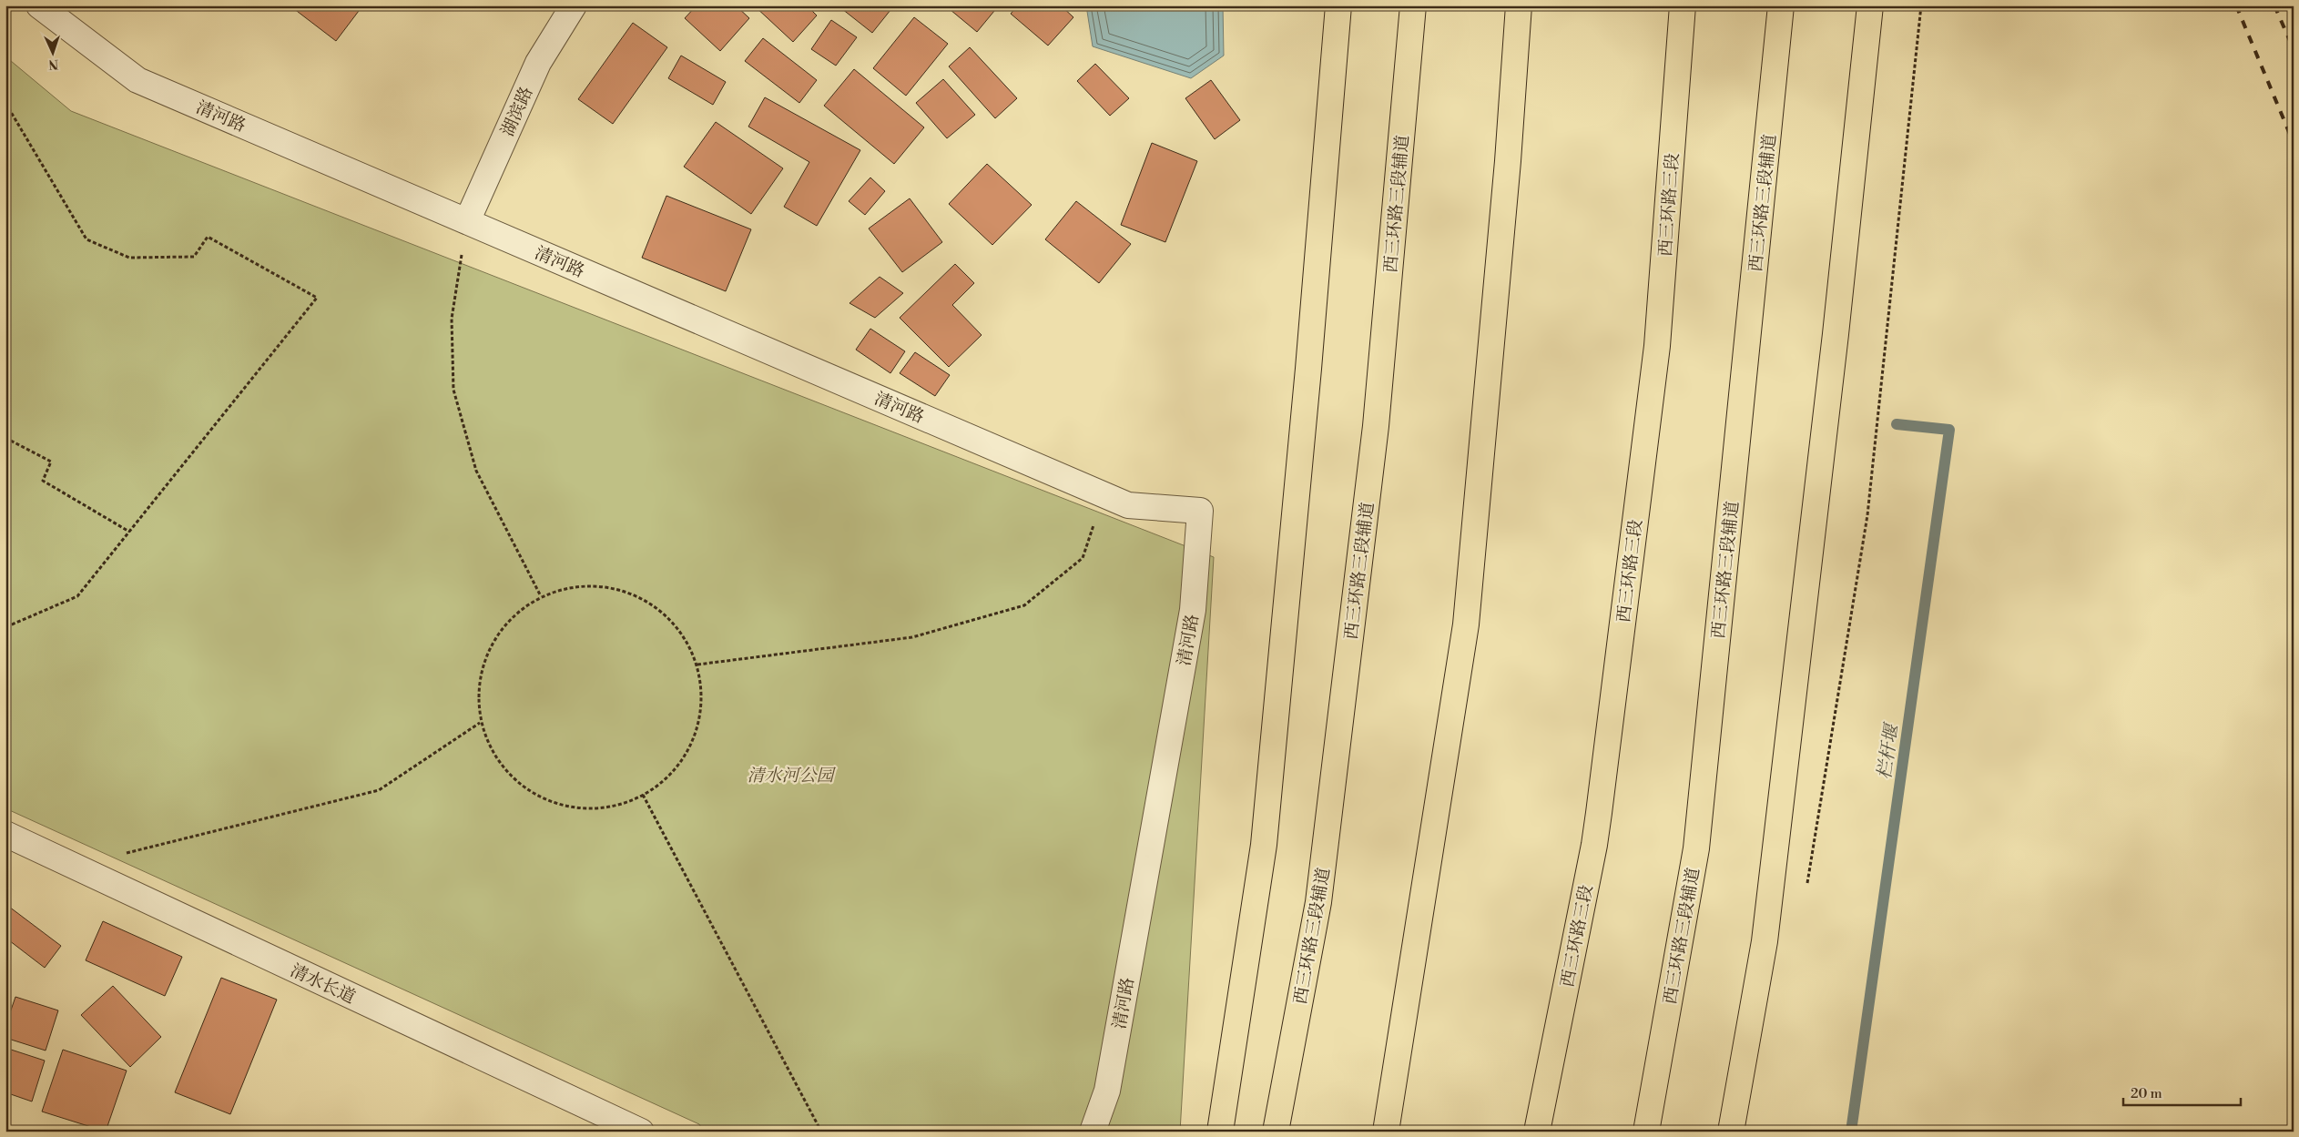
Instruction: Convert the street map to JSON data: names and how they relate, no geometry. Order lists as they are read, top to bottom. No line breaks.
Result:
{"streets":{"main road":["西三环路三段辅道","西三环路三段"],"street":["湖滨路","清河路","清水长道"]},"crossings":[["湖滨路","清河路"]],"water":["栏杆堰"],"parks":["清水河公园"],"scale_bar":"20 m","north":"bottom"}
